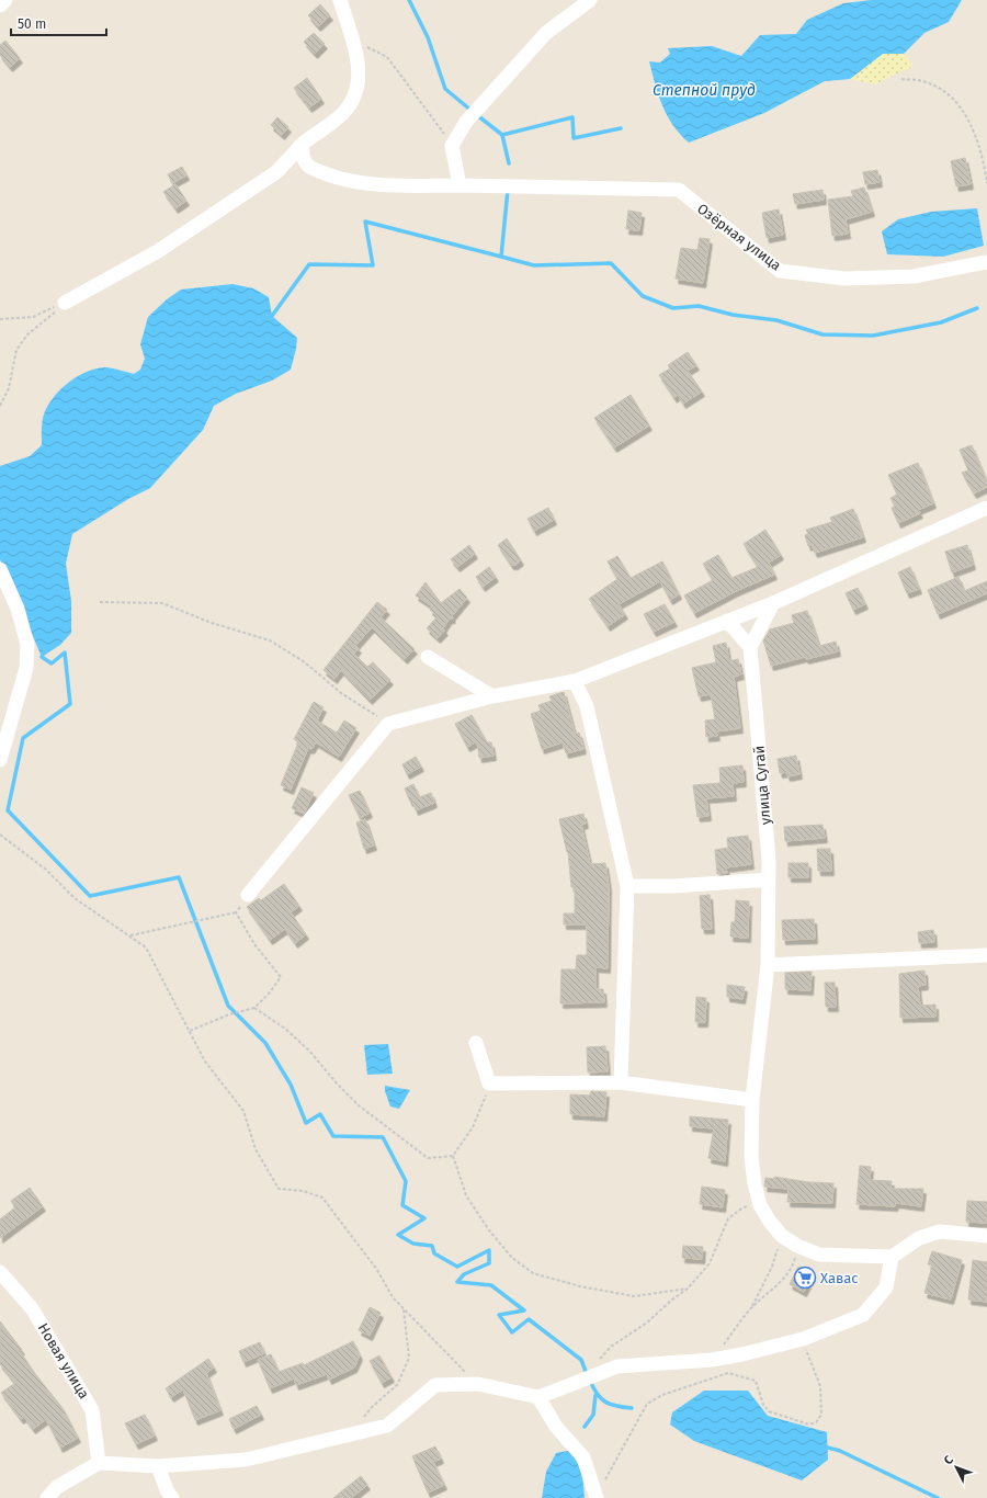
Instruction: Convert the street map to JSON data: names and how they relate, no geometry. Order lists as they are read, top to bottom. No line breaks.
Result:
{"streets":{"street":["Озёрная улица","улица Сугай","Новая улица"]},"water":["Степной пруд"],"places":{"supermarket":["Хавас"]},"scale_bar":"50 m","north":"top left"}
